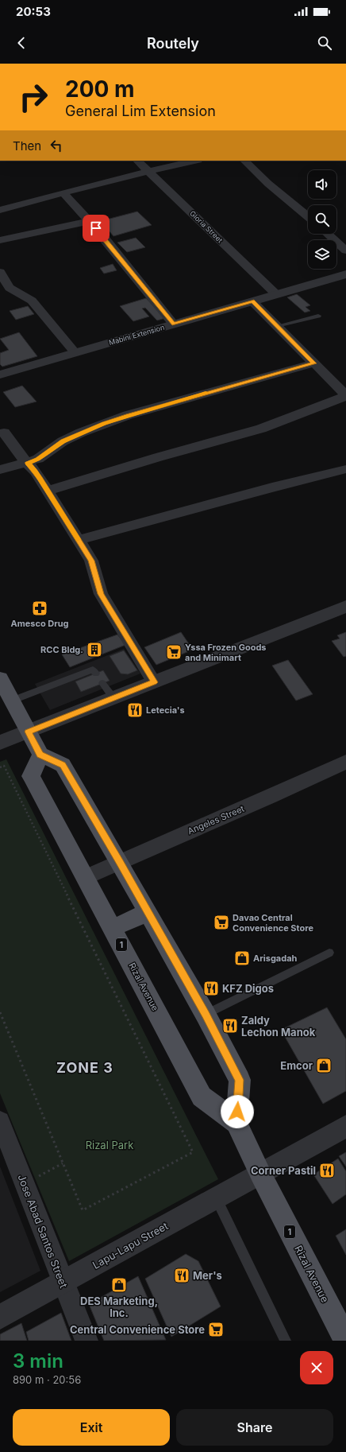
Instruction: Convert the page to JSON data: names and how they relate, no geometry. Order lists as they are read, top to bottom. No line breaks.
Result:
{"streets":{"main road":["1","Rizal Avenue"],"street":["Gloria Street","Mabini Extension","Angeles Street","Jose Abad Santos Street","Lapu-Lapu Street"]},"crossings":[["Gloria Street","Mabini Extension"],["Angeles Street","Rizal Avenue"],["Rizal Avenue","Lapu-Lapu Street"],["Jose Abad Santos Street","Lapu-Lapu Street"]],"districts":["ZONE 3"],"parks":["Rizal Park"],"places":{"pharmacy":["Amesco Drug"],"building":["RCC Bldg."],"supermarket":["Yssa Frozen Goods and Minimart","Davao Central Convenience Store","Central Convenience Store"],"restaurant":["Letecia's","KFZ Digos","Zaldy Lechon Manok","Corner Pastil","Mer's"],"shop":["Arisgadah","Emcor","DES Marketing, Inc."]},"page":{"status":"20:53","header":"Routely","turn":["200 m","General Lim Extension"],"then":"Then","heading":["3 min","890 m · 20:56"],"buttons":["Exit","Share"]}}
